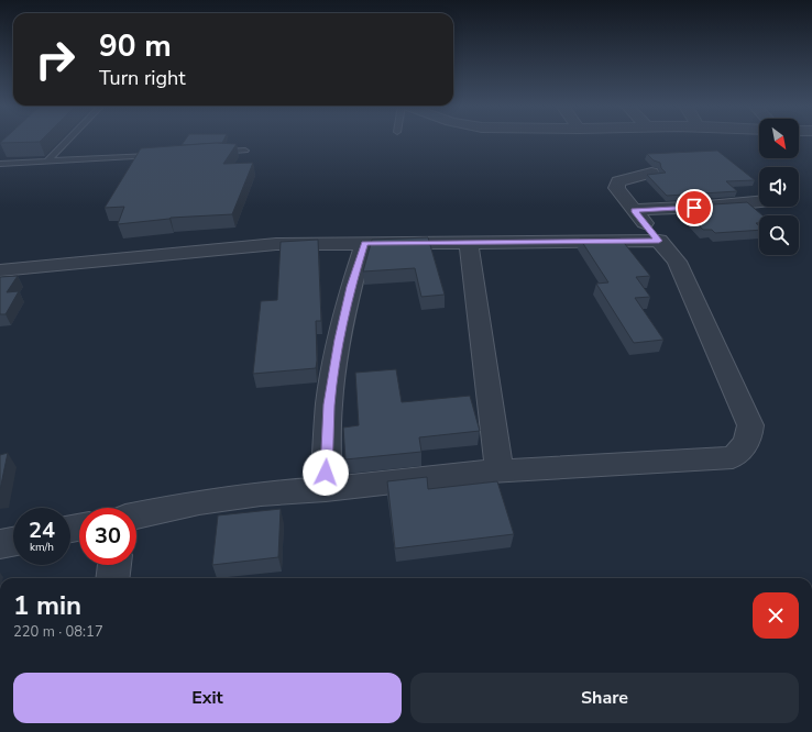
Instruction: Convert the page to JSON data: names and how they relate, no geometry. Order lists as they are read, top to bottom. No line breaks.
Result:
{"north":"bottom right","page":{"turn":["90 m","Turn right"],"speed":"24 km/h","limit":"30","heading":["1 min","220 m · 08:17"],"buttons":["Exit","Share"]}}
